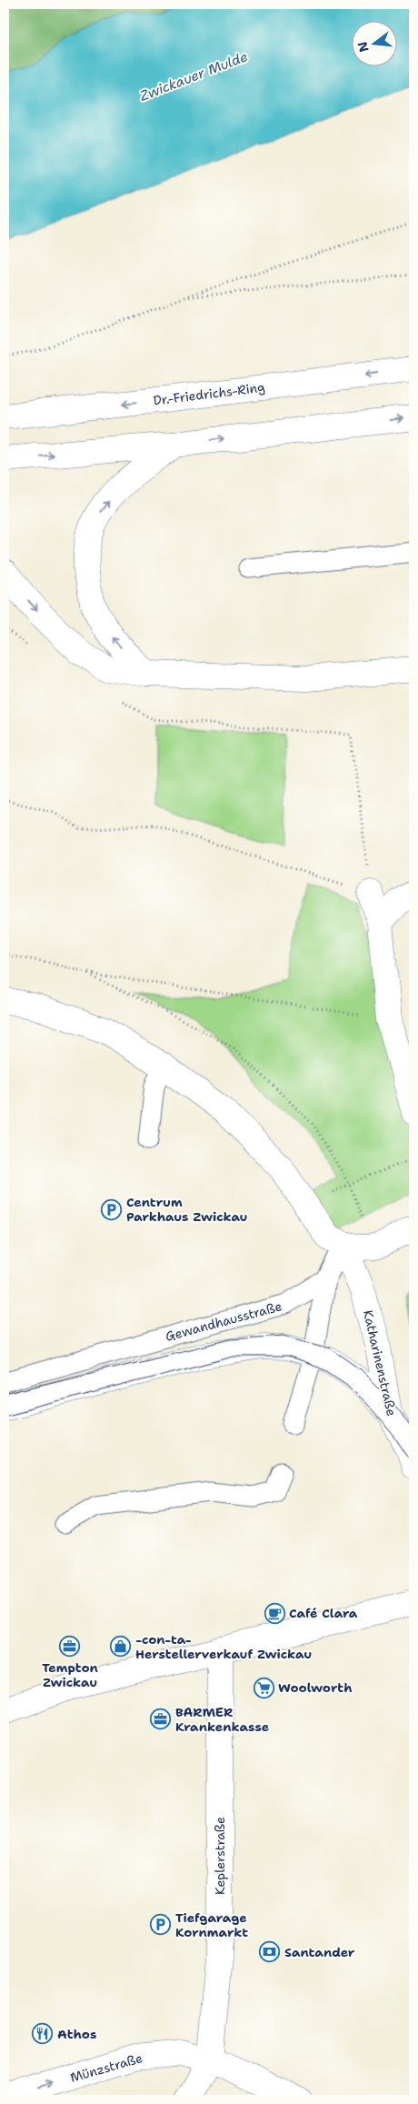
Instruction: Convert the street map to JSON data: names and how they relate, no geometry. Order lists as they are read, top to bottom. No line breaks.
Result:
{"streets":{"street":["Dr.-Friedrichs-Ring","Katharinenstraße","Keplerstraße","Münzstraße"],"lane":["Gewandhausstraße"]},"crossings":[["Keplerstraße","Münzstraße"]],"one_way":["Münzstraße"],"water":["Zwickauer Mulde"],"places":{"parking":["Centrum Parkhaus Zwickau","Tiefgarage Kornmarkt"],"cafe":["Café Clara"],"office":["Tempton Zwickau","BARMER Krankenkasse"],"shop":["-con-ta- Herstellerverkauf Zwickau"],"supermarket":["Woolworth"],"bank":["Santander"],"restaurant":["Athos"]},"north":"left"}
